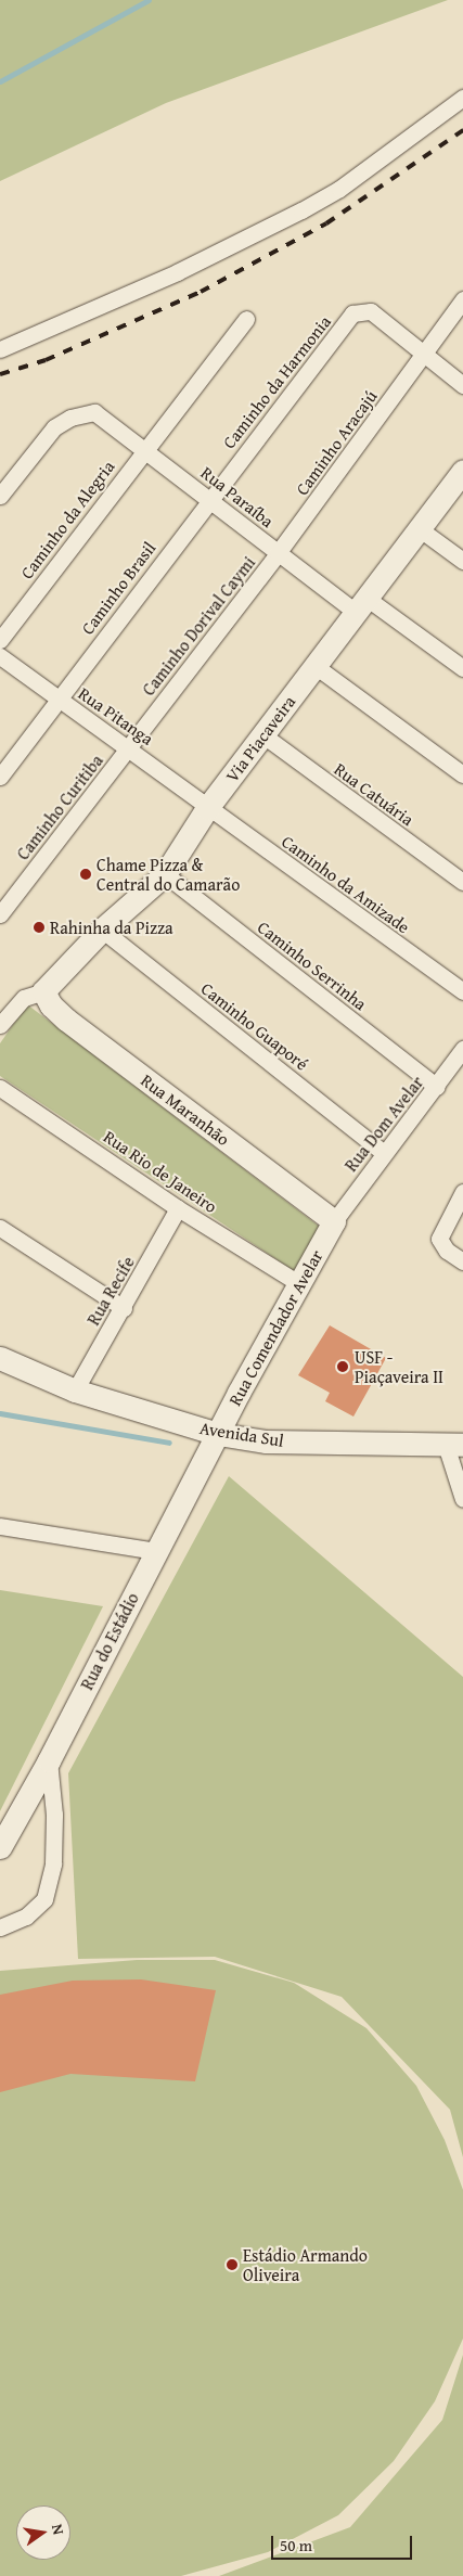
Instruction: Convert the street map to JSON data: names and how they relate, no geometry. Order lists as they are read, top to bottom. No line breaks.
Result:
{"streets":{"street":["Caminho da Harmonia","Caminho Aracajú","Rua Paraíba","Caminho da Alegria","Caminho Brasil","Caminho Dorival Caymi","Rua Pitanga","Via Piacaveira","Rua Catuária","Caminho Curitiba","Caminho da Amizade","Caminho Serrinha","Caminho Guaporé","Rua Maranhão","Rua Dom Avelar","Rua Rio de Janeiro","Rua Recife","Rua Comendador Avelar","Avenida Sul","Rua do Estádio"]},"crossings":[["Caminho da Harmonia","Caminho Aracajú"],["Caminho da Harmonia","Rua Paraíba"],["Caminho da Harmonia","Caminho Brasil"],["Caminho Aracajú","Rua Paraíba"],["Caminho Aracajú","Caminho Dorival Caymi"],["Rua Paraíba","Caminho da Alegria"],["Rua Paraíba","Caminho Brasil"],["Rua Paraíba","Caminho Dorival Caymi"],["Rua Paraíba","Via Piacaveira"],["Caminho Brasil","Rua Pitanga"],["Caminho Dorival Caymi","Rua Pitanga"],["Caminho Dorival Caymi","Caminho Curitiba"],["Rua Pitanga","Via Piacaveira"],["Rua Pitanga","Caminho Curitiba"],["Rua Pitanga","Caminho da Amizade"],["Via Piacaveira","Rua Catuária"],["Via Piacaveira","Caminho da Amizade"],["Via Piacaveira","Caminho Serrinha"],["Via Piacaveira","Caminho Guaporé"],["Via Piacaveira","Rua Maranhão"],["Caminho Serrinha","Rua Dom Avelar"],["Caminho Guaporé","Rua Dom Avelar"],["Rua Maranhão","Rua Dom Avelar"],["Rua Maranhão","Rua Comendador Avelar"],["Rua Dom Avelar","Rua Comendador Avelar"],["Rua Rio de Janeiro","Rua Recife"],["Rua Rio de Janeiro","Rua Comendador Avelar"],["Rua Recife","Avenida Sul"],["Rua Comendador Avelar","Avenida Sul"],["Rua Comendador Avelar","Rua do Estádio"],["Avenida Sul","Rua do Estádio"]],"places":["Chame Pizza & Central do Camarão","Rahinha da Pizza","USF - Piaçaveira II","Estádio Armando Oliveira"],"scale_bar":"50 m","north":"right"}
